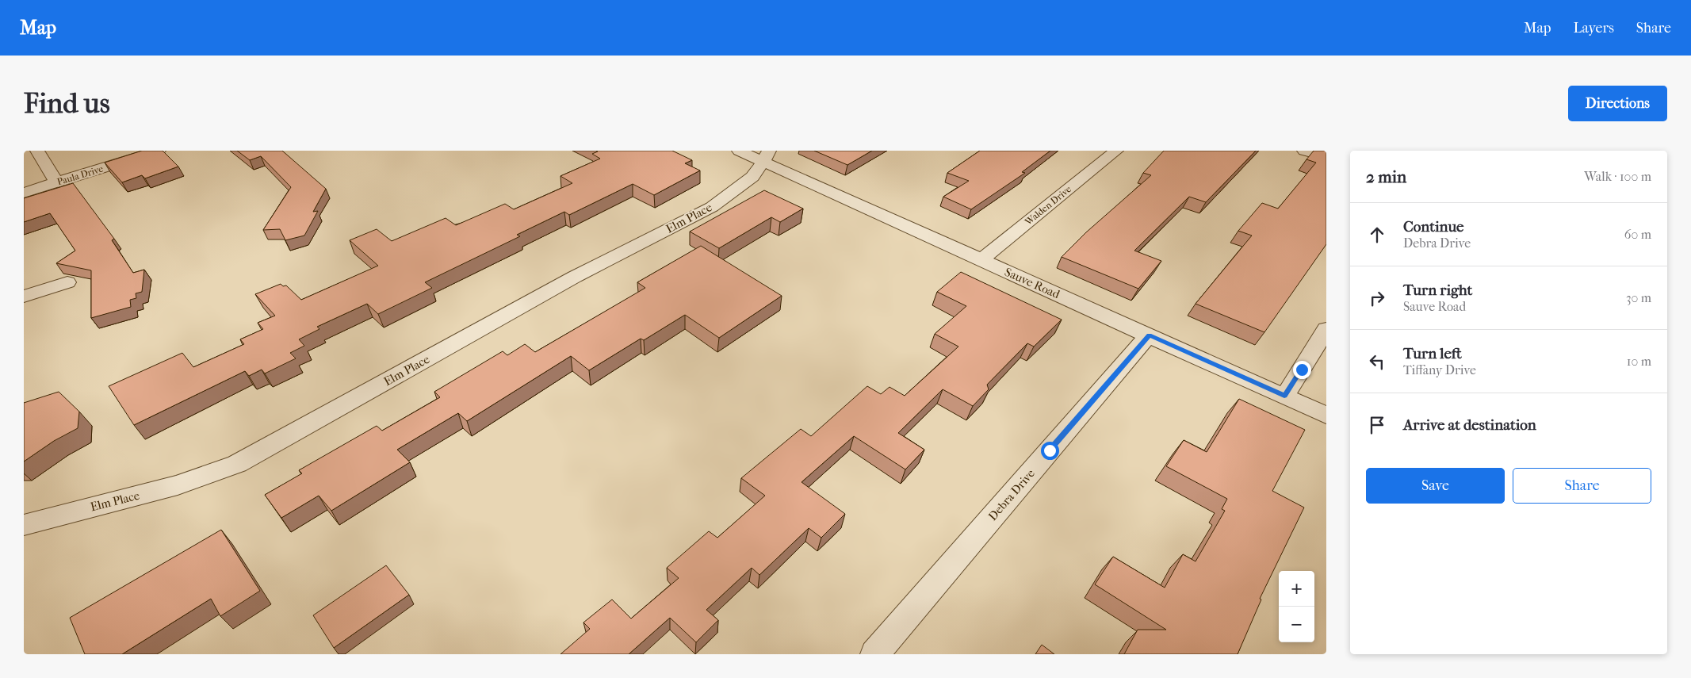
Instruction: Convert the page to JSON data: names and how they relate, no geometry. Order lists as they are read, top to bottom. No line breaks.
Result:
{"streets":{"street":["Paula Drive","Walden Drive","Elm Place","Sauve Road","Debra Drive"]},"crossings":[["Walden Drive","Sauve Road"],["Elm Place","Sauve Road"],["Sauve Road","Debra Drive"]],"page":{"header":"Map","nav":["Map","Layers","Share"],"buttons":["Directions",["Save","Share"]],"title":"Find us","heading":["2 min","Walk · 100 m"],"list":[["Continue","Debra Drive","60 m"],["Turn right","Sauve Road","30 m"],["Turn left","Tiffany Drive","10 m"],"Arrive at destination"],"map_buttons":["+","−"]}}
